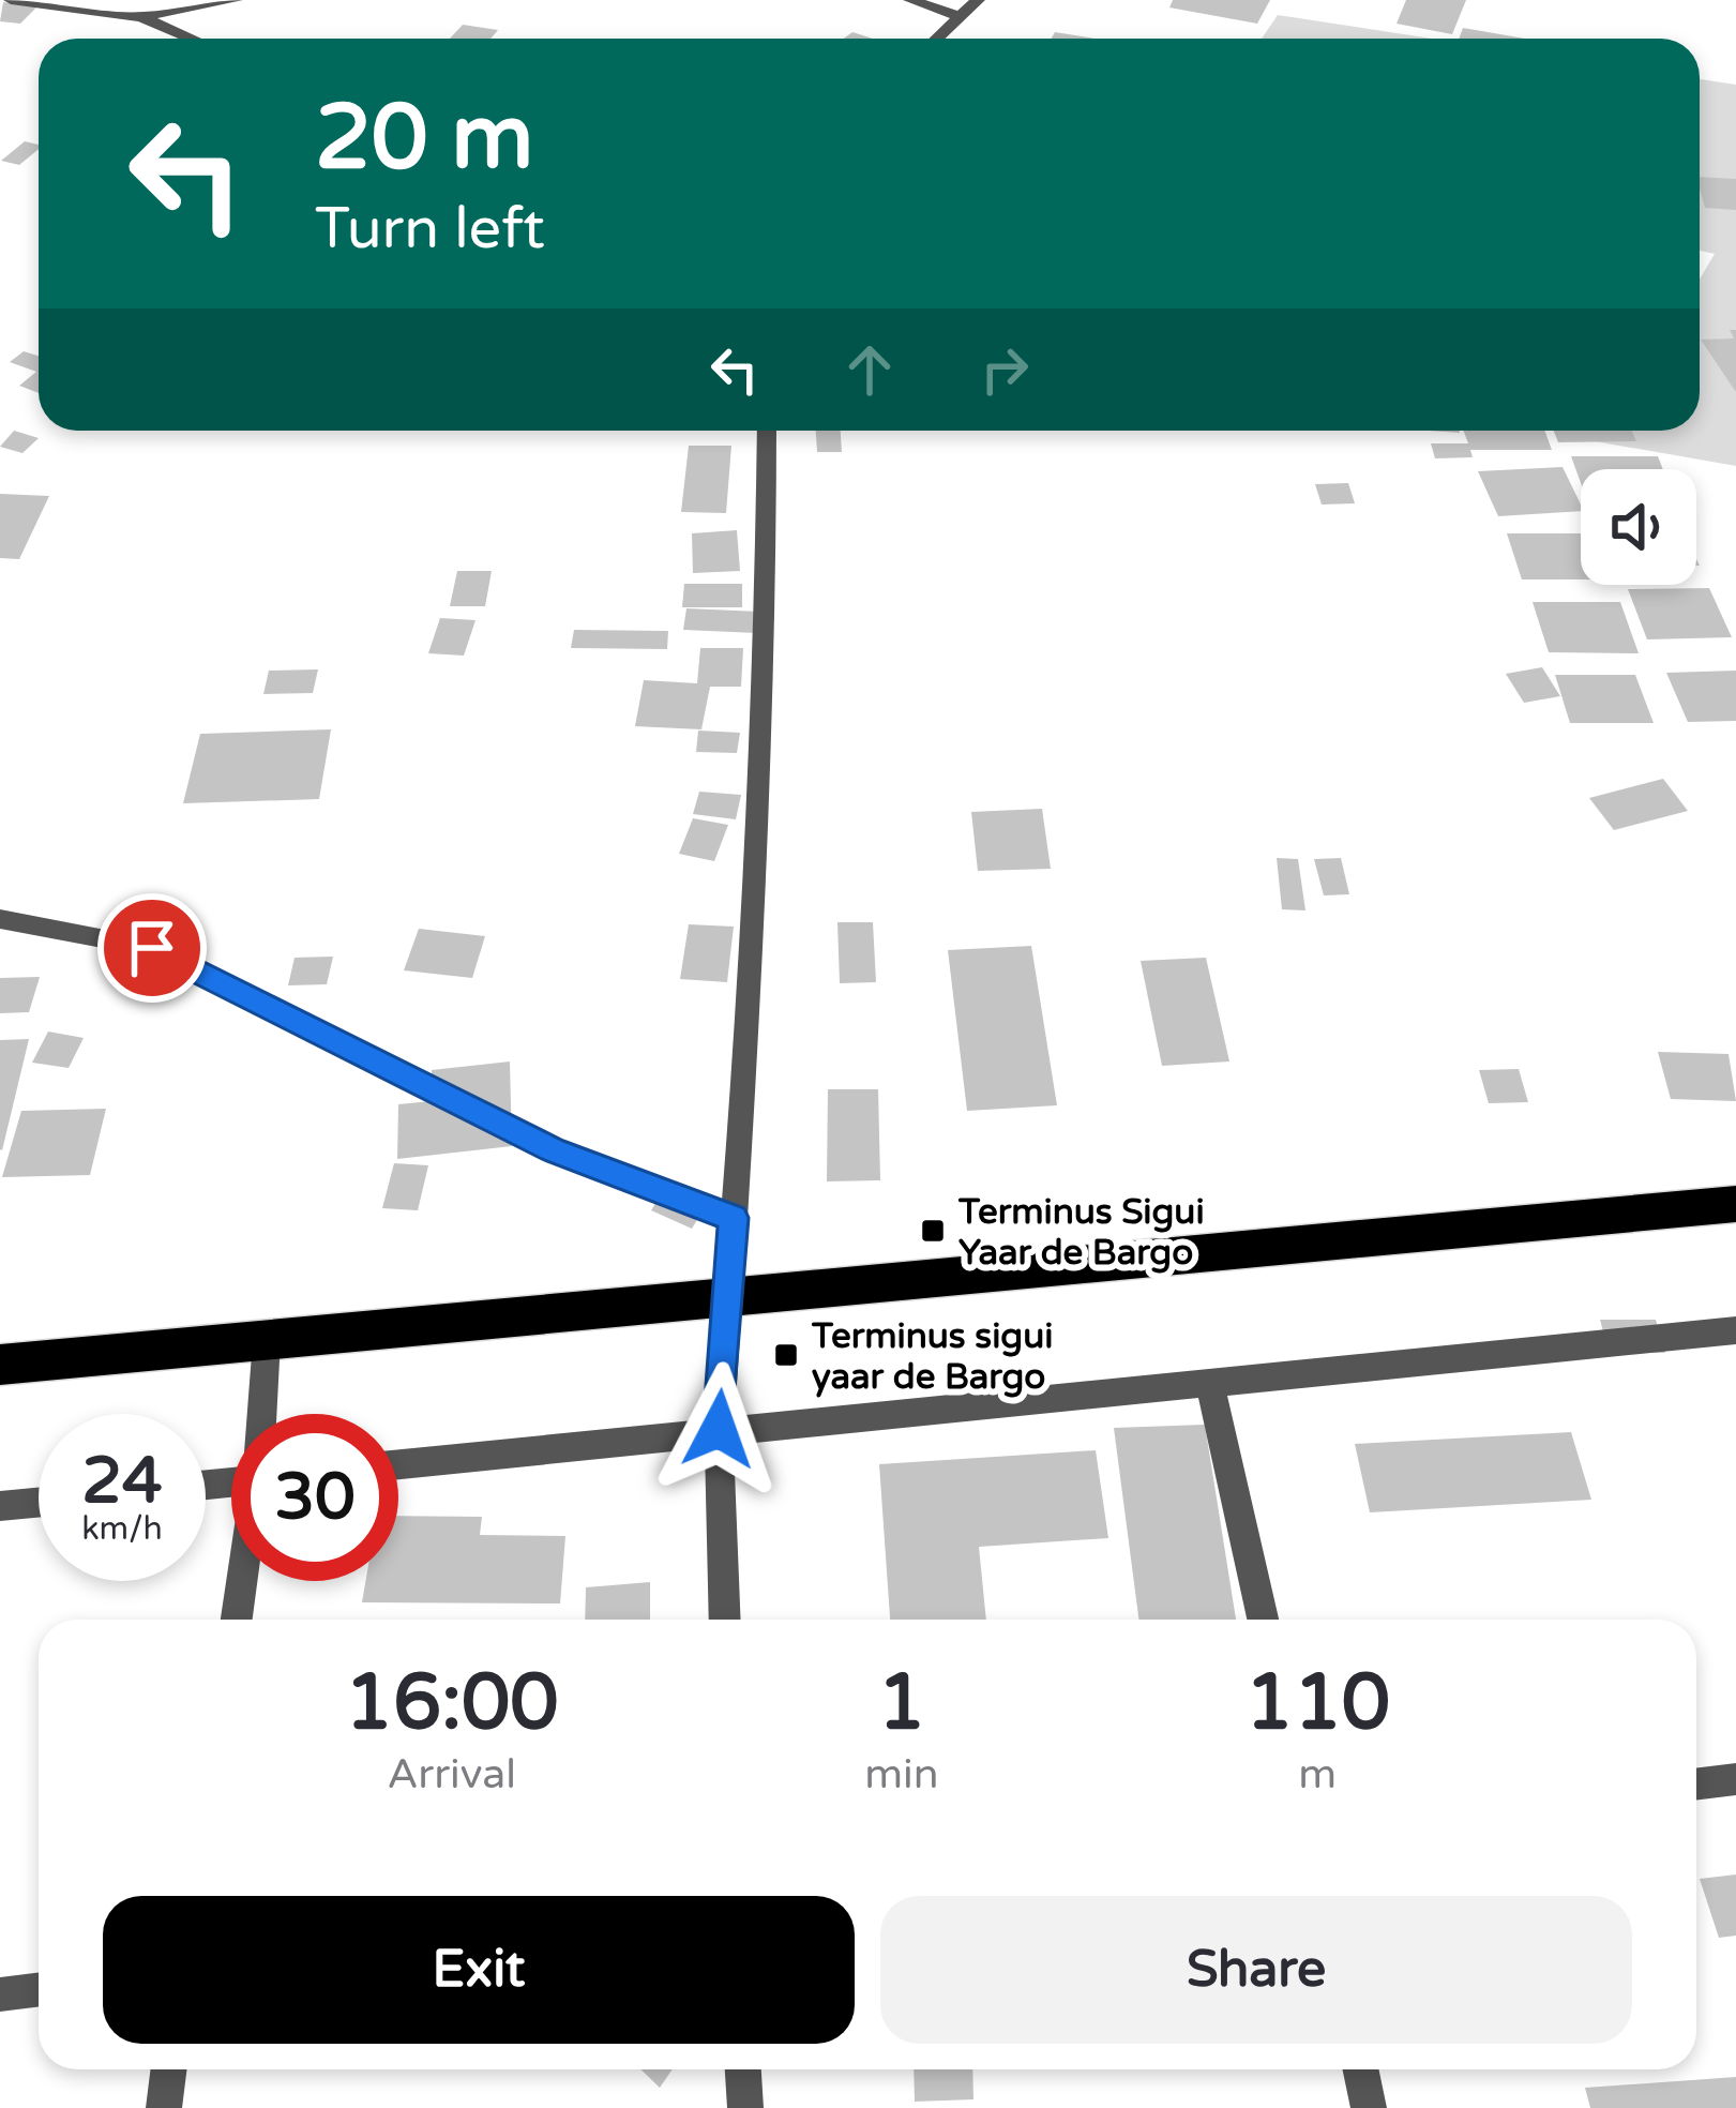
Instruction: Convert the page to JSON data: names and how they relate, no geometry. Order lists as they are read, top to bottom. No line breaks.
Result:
{"places":{"transit":["Terminus Sigui Yaar de Bargo","Terminus sigui yaar de Bargo"]},"page":{"turn":["20 m","Turn left"],"speed":"24 km/h","limit":"30","eta":["16:00","Arrival","1","min","110","m"],"buttons":["Exit","Share"]}}
